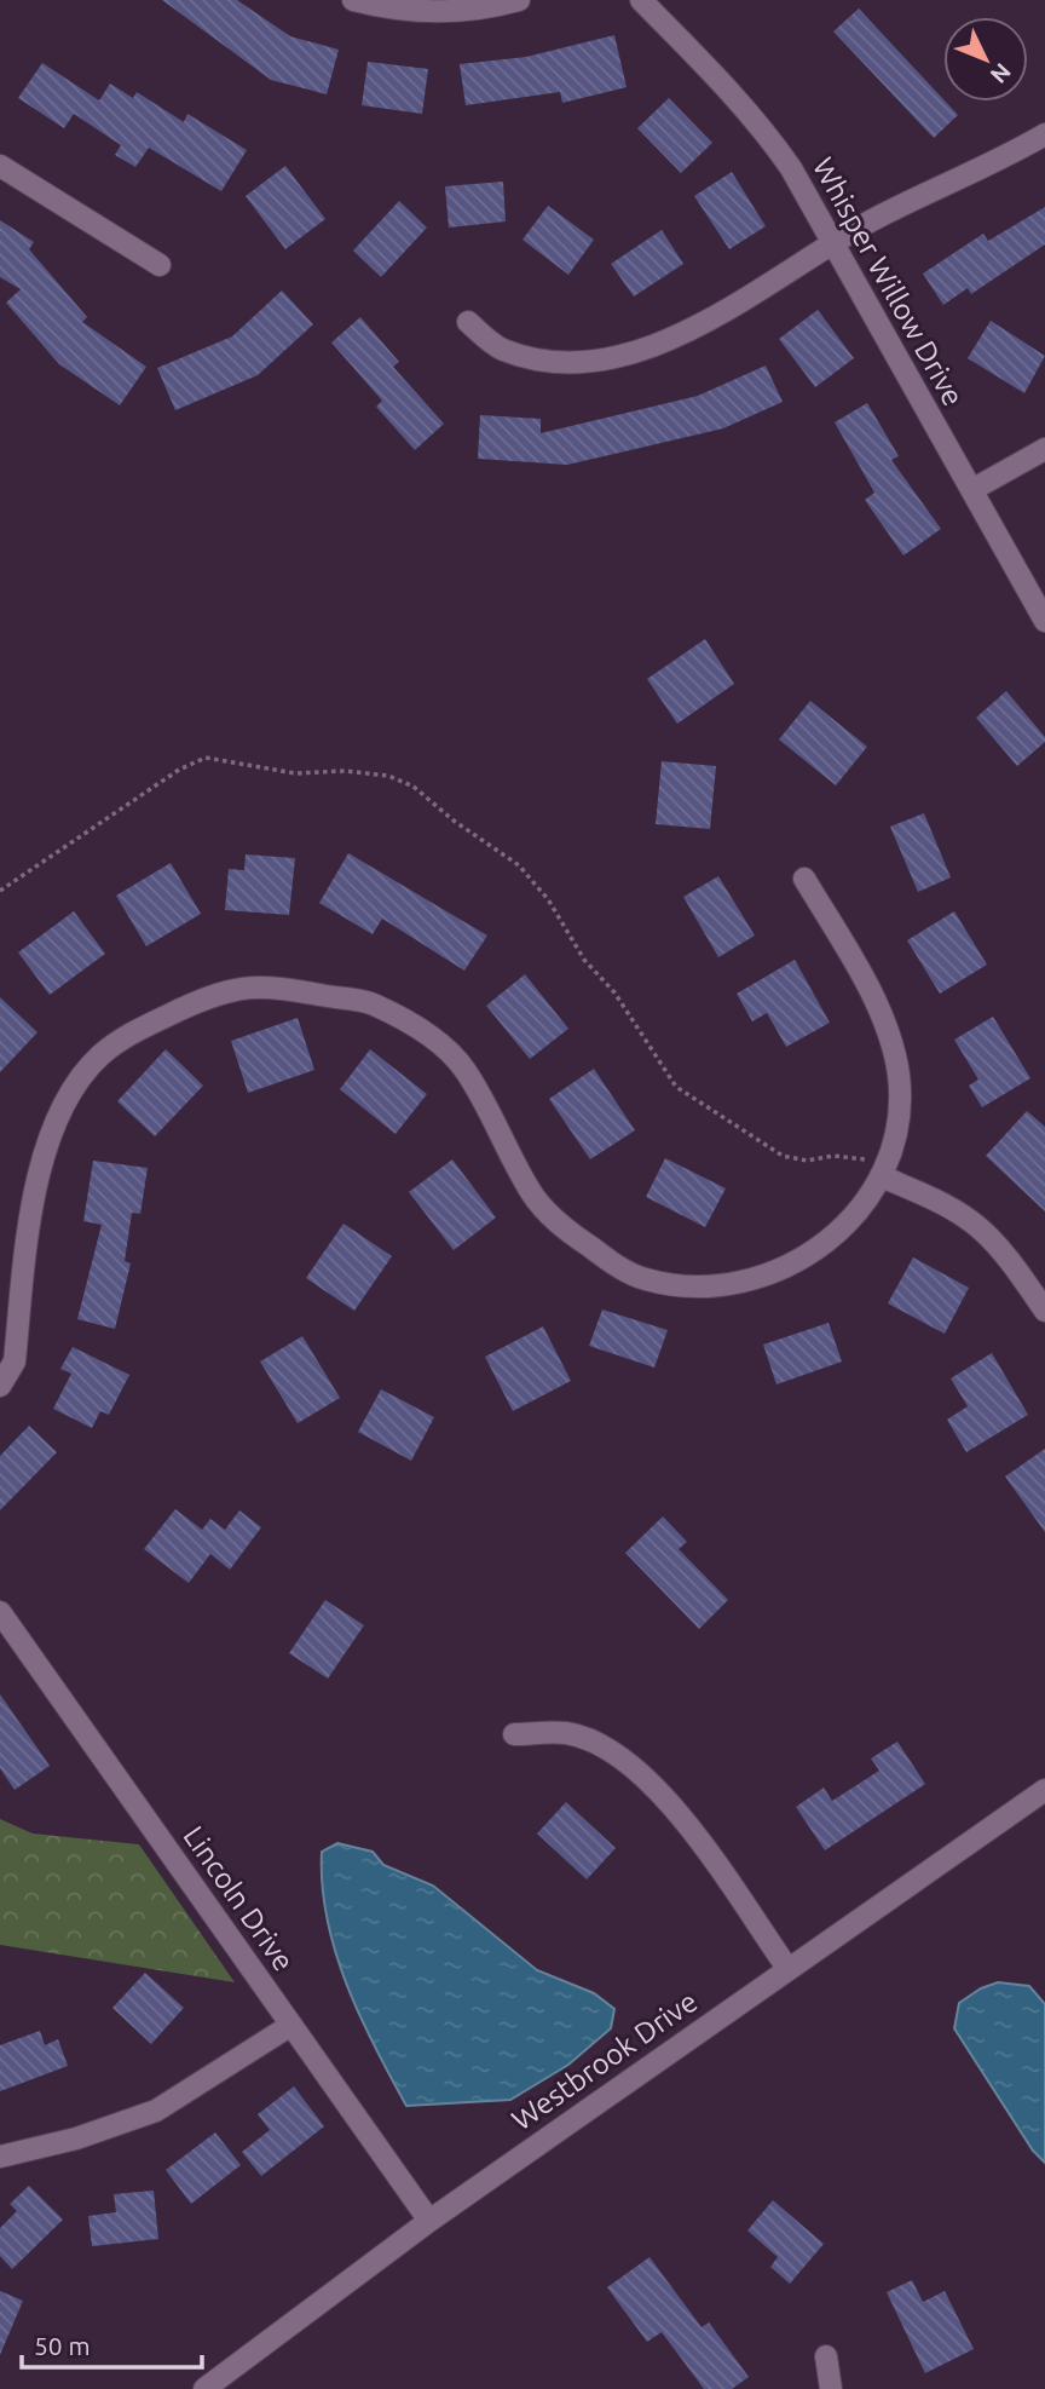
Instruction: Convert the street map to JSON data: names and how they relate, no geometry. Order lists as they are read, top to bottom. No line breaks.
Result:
{"streets":{"street":["Whisper Willow Drive","Lincoln Drive","Westbrook Drive"]},"crossings":[["Lincoln Drive","Westbrook Drive"]],"scale_bar":"50 m","north":"bottom right"}
